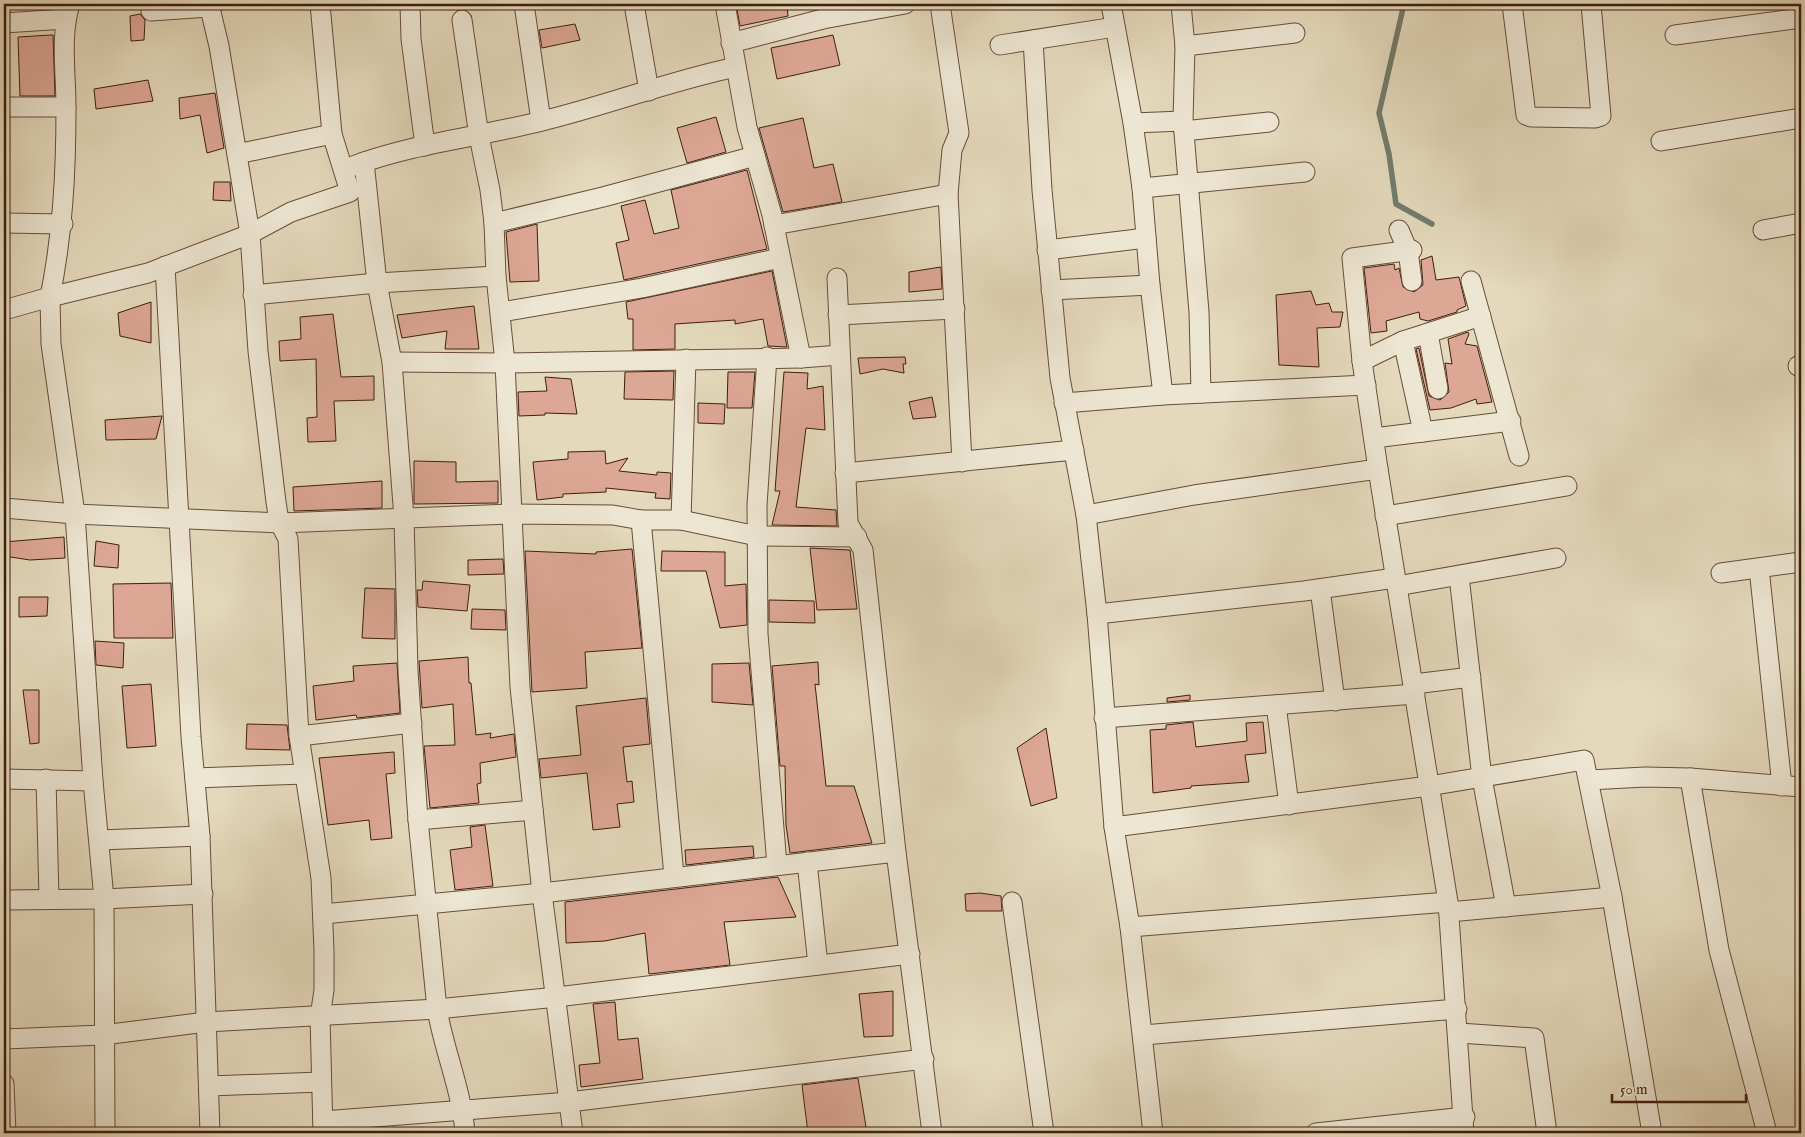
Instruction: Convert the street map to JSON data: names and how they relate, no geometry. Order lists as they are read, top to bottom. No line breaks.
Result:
{"scale_bar":"50 m"}
